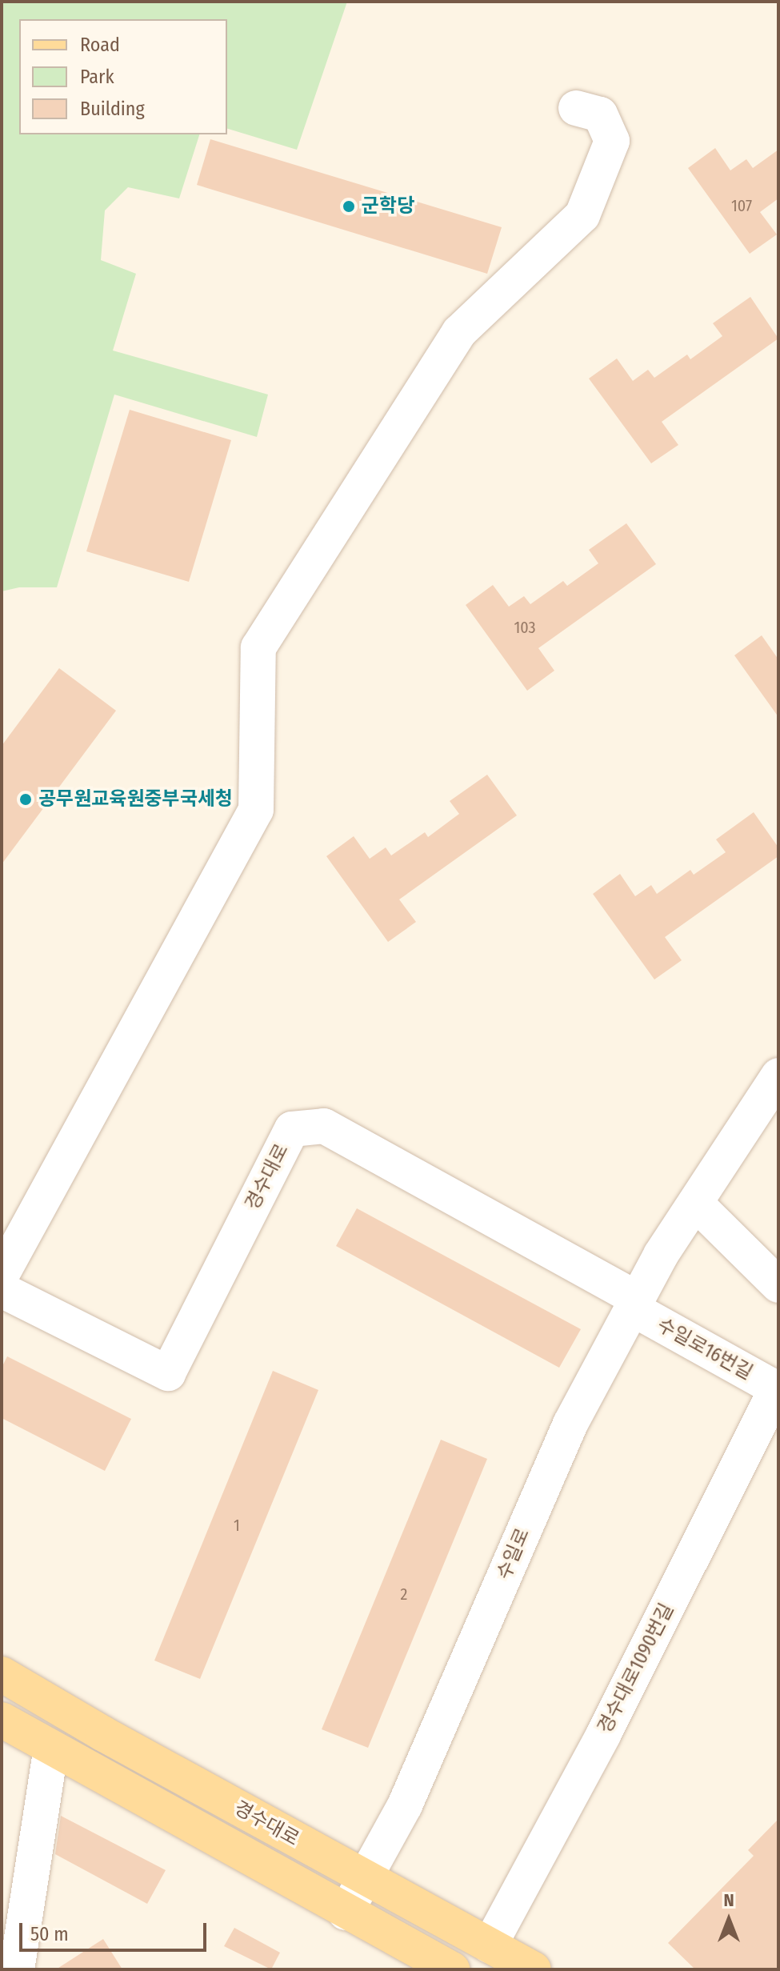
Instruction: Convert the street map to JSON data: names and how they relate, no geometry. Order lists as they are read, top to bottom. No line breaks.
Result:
{"streets":{"main road":["경수대로"],"street":["수일로16번길","수일로","경수대로1090번길"]},"crossings":[["경수대로","수일로16번길"],["경수대로","수일로"],["경수대로","경수대로1090번길"],["수일로16번길","수일로"],["수일로16번길","경수대로1090번길"]],"places":["군학당","공무원교육원중부국세청"],"house_numbers":["107","103","1","2"],"legend":["Road","Park","Building"],"scale_bar":"50 m","north":"top"}
